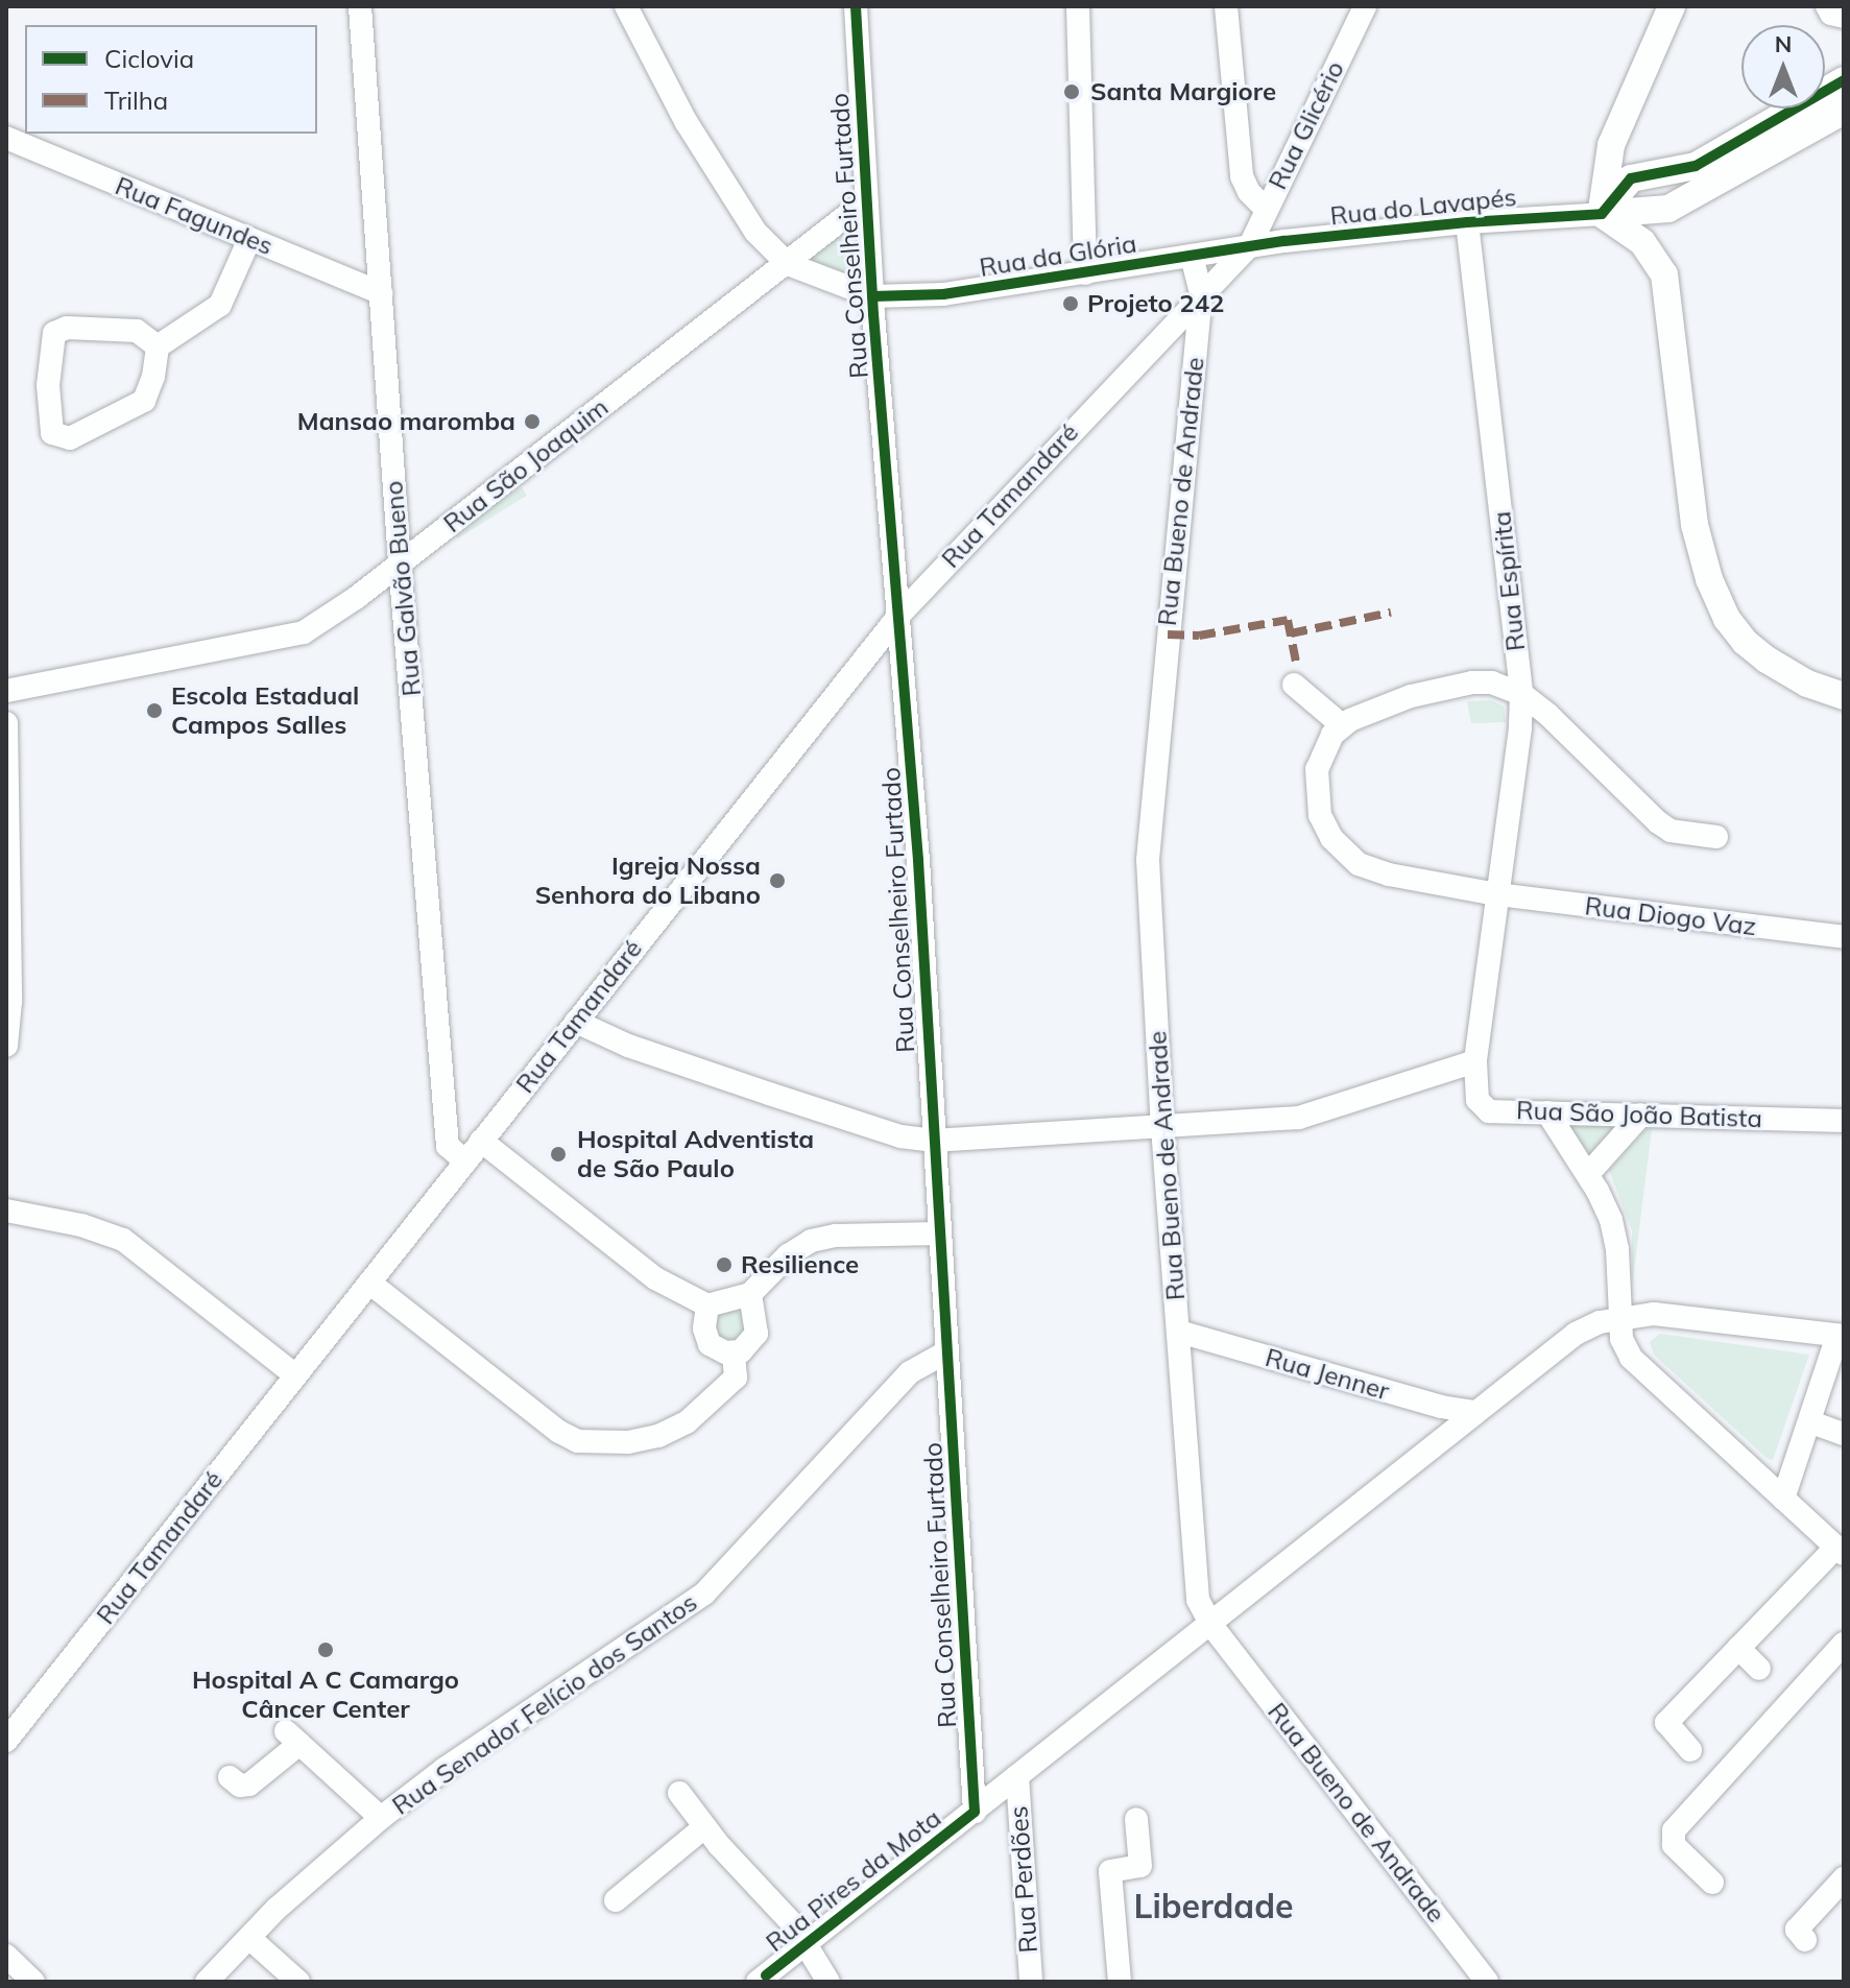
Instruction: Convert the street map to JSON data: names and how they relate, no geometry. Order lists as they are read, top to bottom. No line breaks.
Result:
{"streets":{"street":["Rua Glicério","Rua do Lavapés","Rua Fagundes","Rua Conselheiro Furtado","Rua da Glória","Rua São Joaquim","Rua Bueno de Andrade","Rua Tamandaré","Rua Espírita","Rua Galvão Bueno","Rua Diogo Vaz","Rua São João Batista","Rua Jenner","Rua Senador Felício dos Santos","Rua Perdões","Rua Pires da Mota"]},"crossings":[["Rua Glicério","Rua do Lavapés"],["Rua Glicério","Rua da Glória"],["Rua Glicério","Rua Tamandaré"],["Rua do Lavapés","Rua da Glória"],["Rua do Lavapés","Rua Tamandaré"],["Rua do Lavapés","Rua Espírita"],["Rua Fagundes","Rua Galvão Bueno"],["Rua Conselheiro Furtado","Rua da Glória"],["Rua Conselheiro Furtado","Rua São Joaquim"],["Rua Conselheiro Furtado","Rua Tamandaré"],["Rua Conselheiro Furtado","Rua Senador Felício dos Santos"],["Rua Conselheiro Furtado","Rua Pires da Mota"],["Rua da Glória","Rua São Joaquim"],["Rua da Glória","Rua Bueno de Andrade"],["Rua da Glória","Rua Tamandaré"],["Rua São Joaquim","Rua Galvão Bueno"],["Rua Bueno de Andrade","Rua Tamandaré"],["Rua Bueno de Andrade","Rua Jenner"],["Rua Bueno de Andrade","Rua Pires da Mota"],["Rua Tamandaré","Rua Galvão Bueno"],["Rua Espírita","Rua Diogo Vaz"],["Rua Espírita","Rua São João Batista"],["Rua Diogo Vaz","Rua São João Batista"],["Rua Jenner","Rua Pires da Mota"],["Rua Perdões","Rua Pires da Mota"]],"districts":["Liberdade"],"places":["Santa Margiore","Projeto 242","Mansao maromba","Escola Estadual Campos Salles","Igreja Nossa Senhora do Libano","Hospital Adventista de São Paulo","Resilience","Hospital A C Camargo Câncer Center"],"legend":["Ciclovia","Trilha"],"north":"top"}
